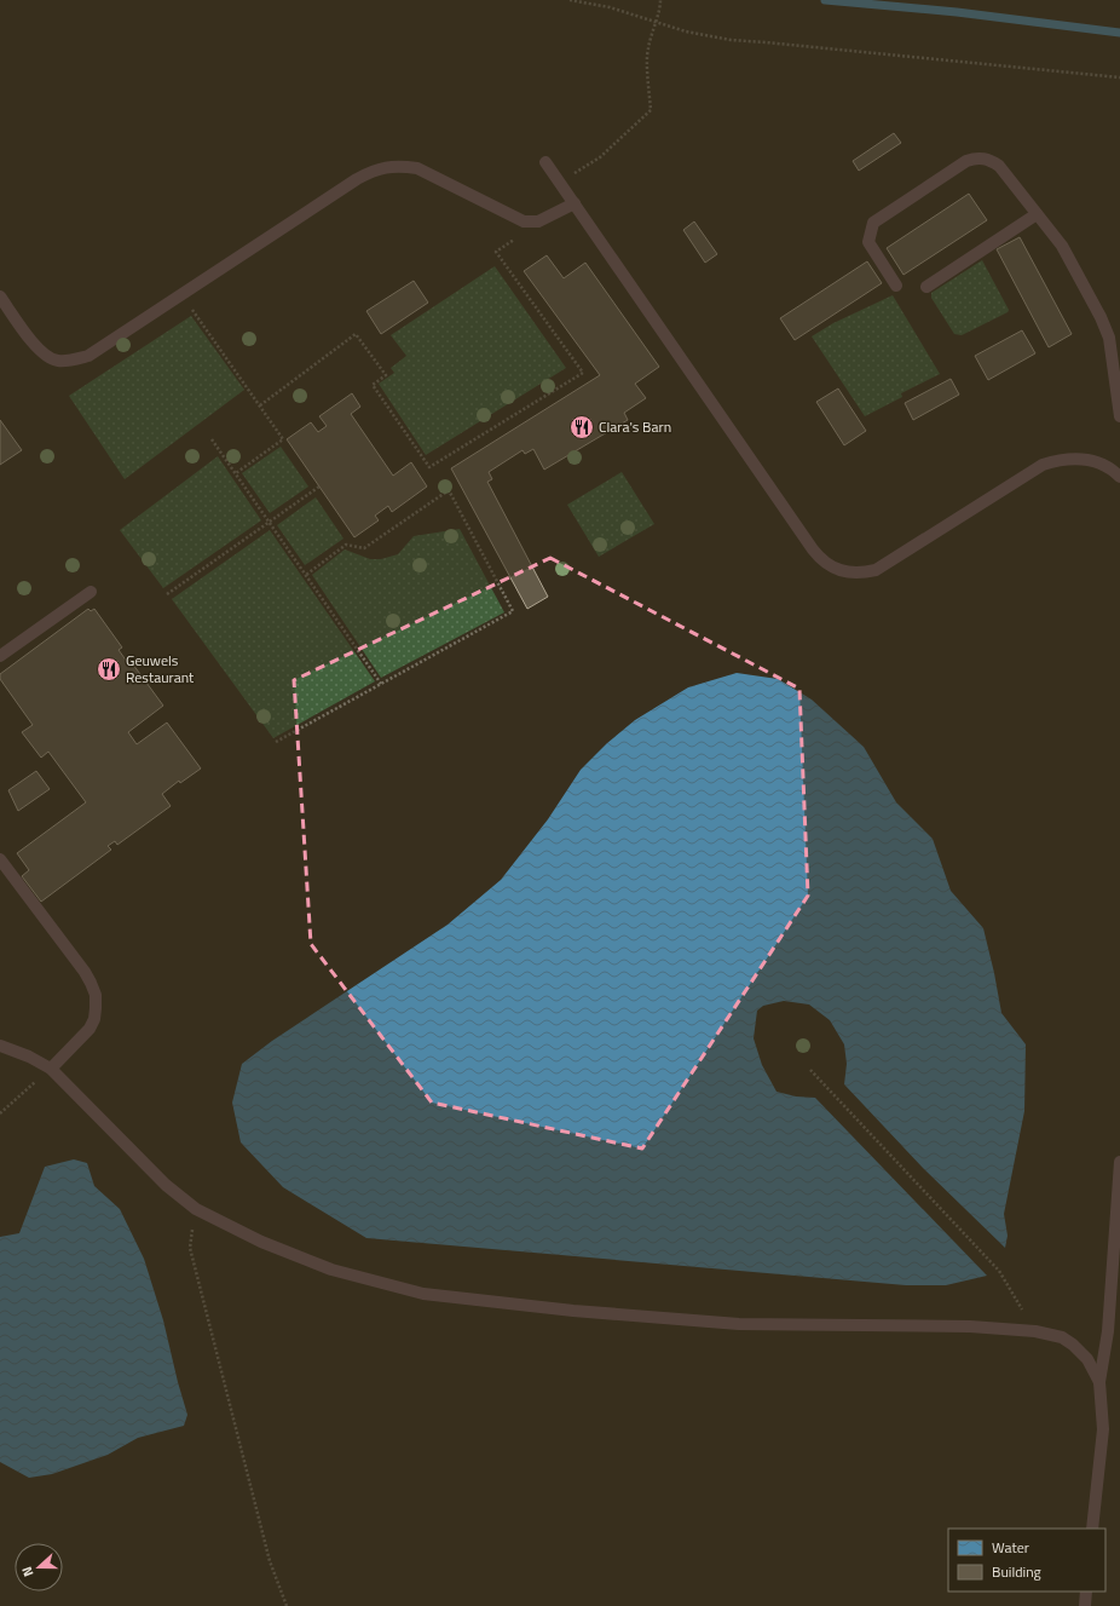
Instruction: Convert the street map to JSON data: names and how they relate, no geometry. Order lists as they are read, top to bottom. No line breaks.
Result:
{"places":{"restaurant":["Clara's Barn","Geuwels Restaurant"]},"legend":["Water","Building"],"north":"left"}
